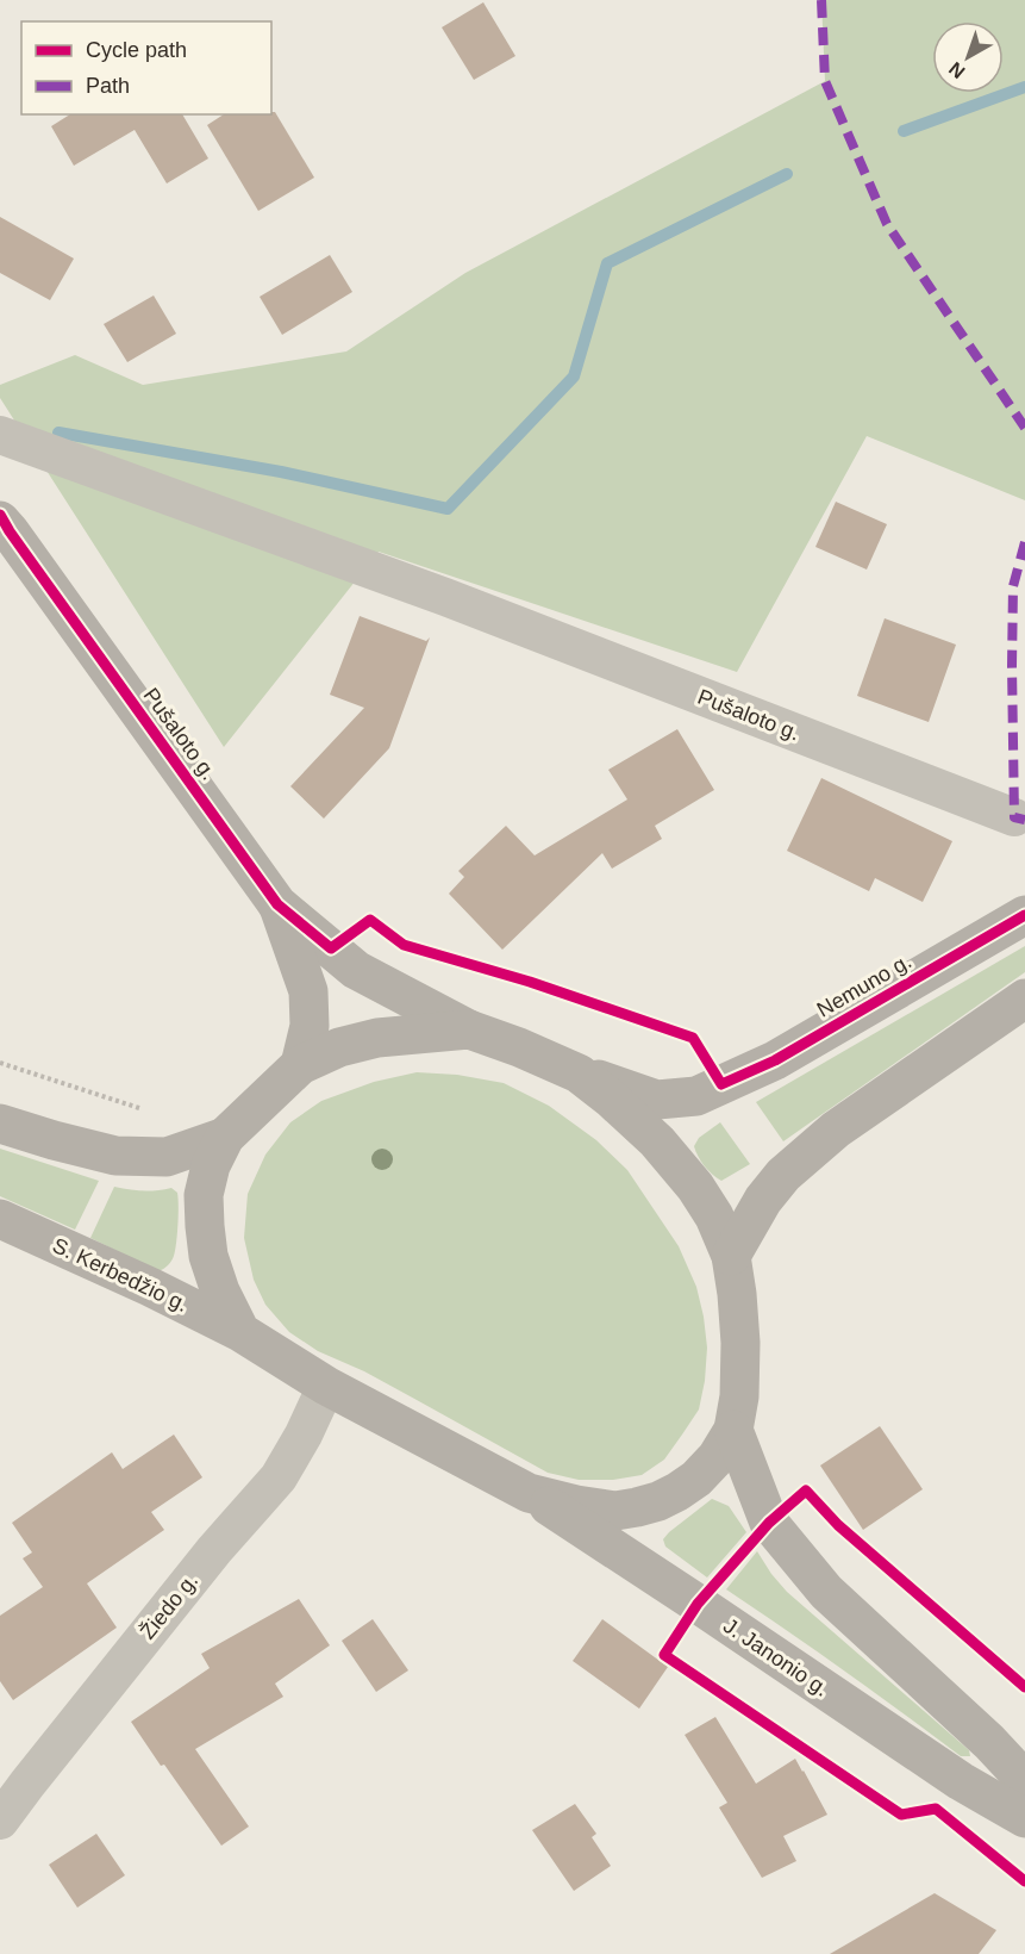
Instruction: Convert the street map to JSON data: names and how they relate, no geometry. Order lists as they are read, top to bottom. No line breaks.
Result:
{"streets":{"main road":["Pušaloto g.","Nemuno g.","S. Kerbedžio g.","J. Janonio g."],"street":["Žiedo g."]},"crossings":[["Pušaloto g.","Nemuno g."],["S. Kerbedžio g.","Žiedo g."],["S. Kerbedžio g.","J. Janonio g."]],"legend":["Cycle path","Path"],"north":"bottom left"}
